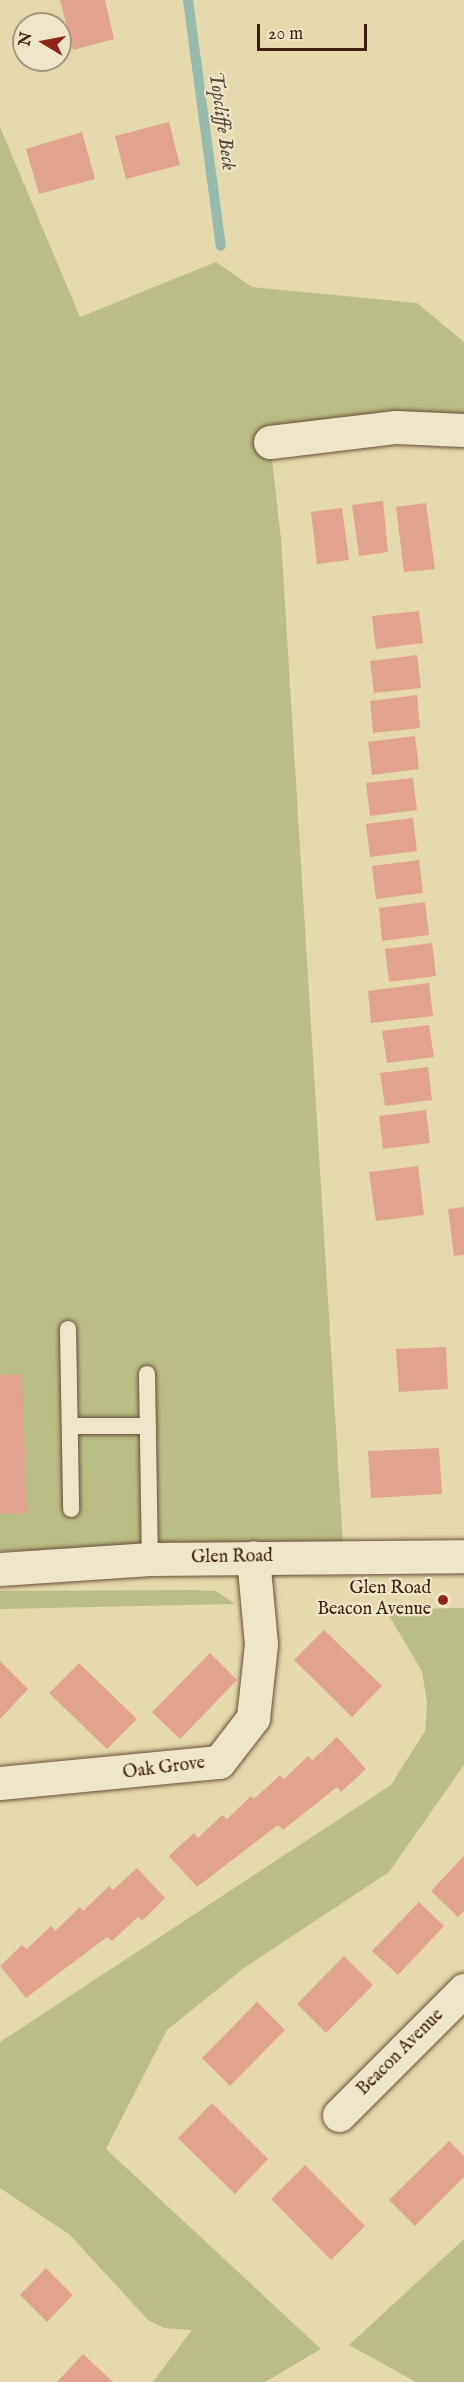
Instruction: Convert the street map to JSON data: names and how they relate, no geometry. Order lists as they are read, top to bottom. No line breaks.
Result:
{"streets":{"street":["Glen Road","Oak Grove","Beacon Avenue"]},"crossings":[["Glen Road","Oak Grove"]],"water":["Topcliffe Beck"],"places":["Glen Road Beacon Avenue"],"scale_bar":"20 m","north":"left"}
